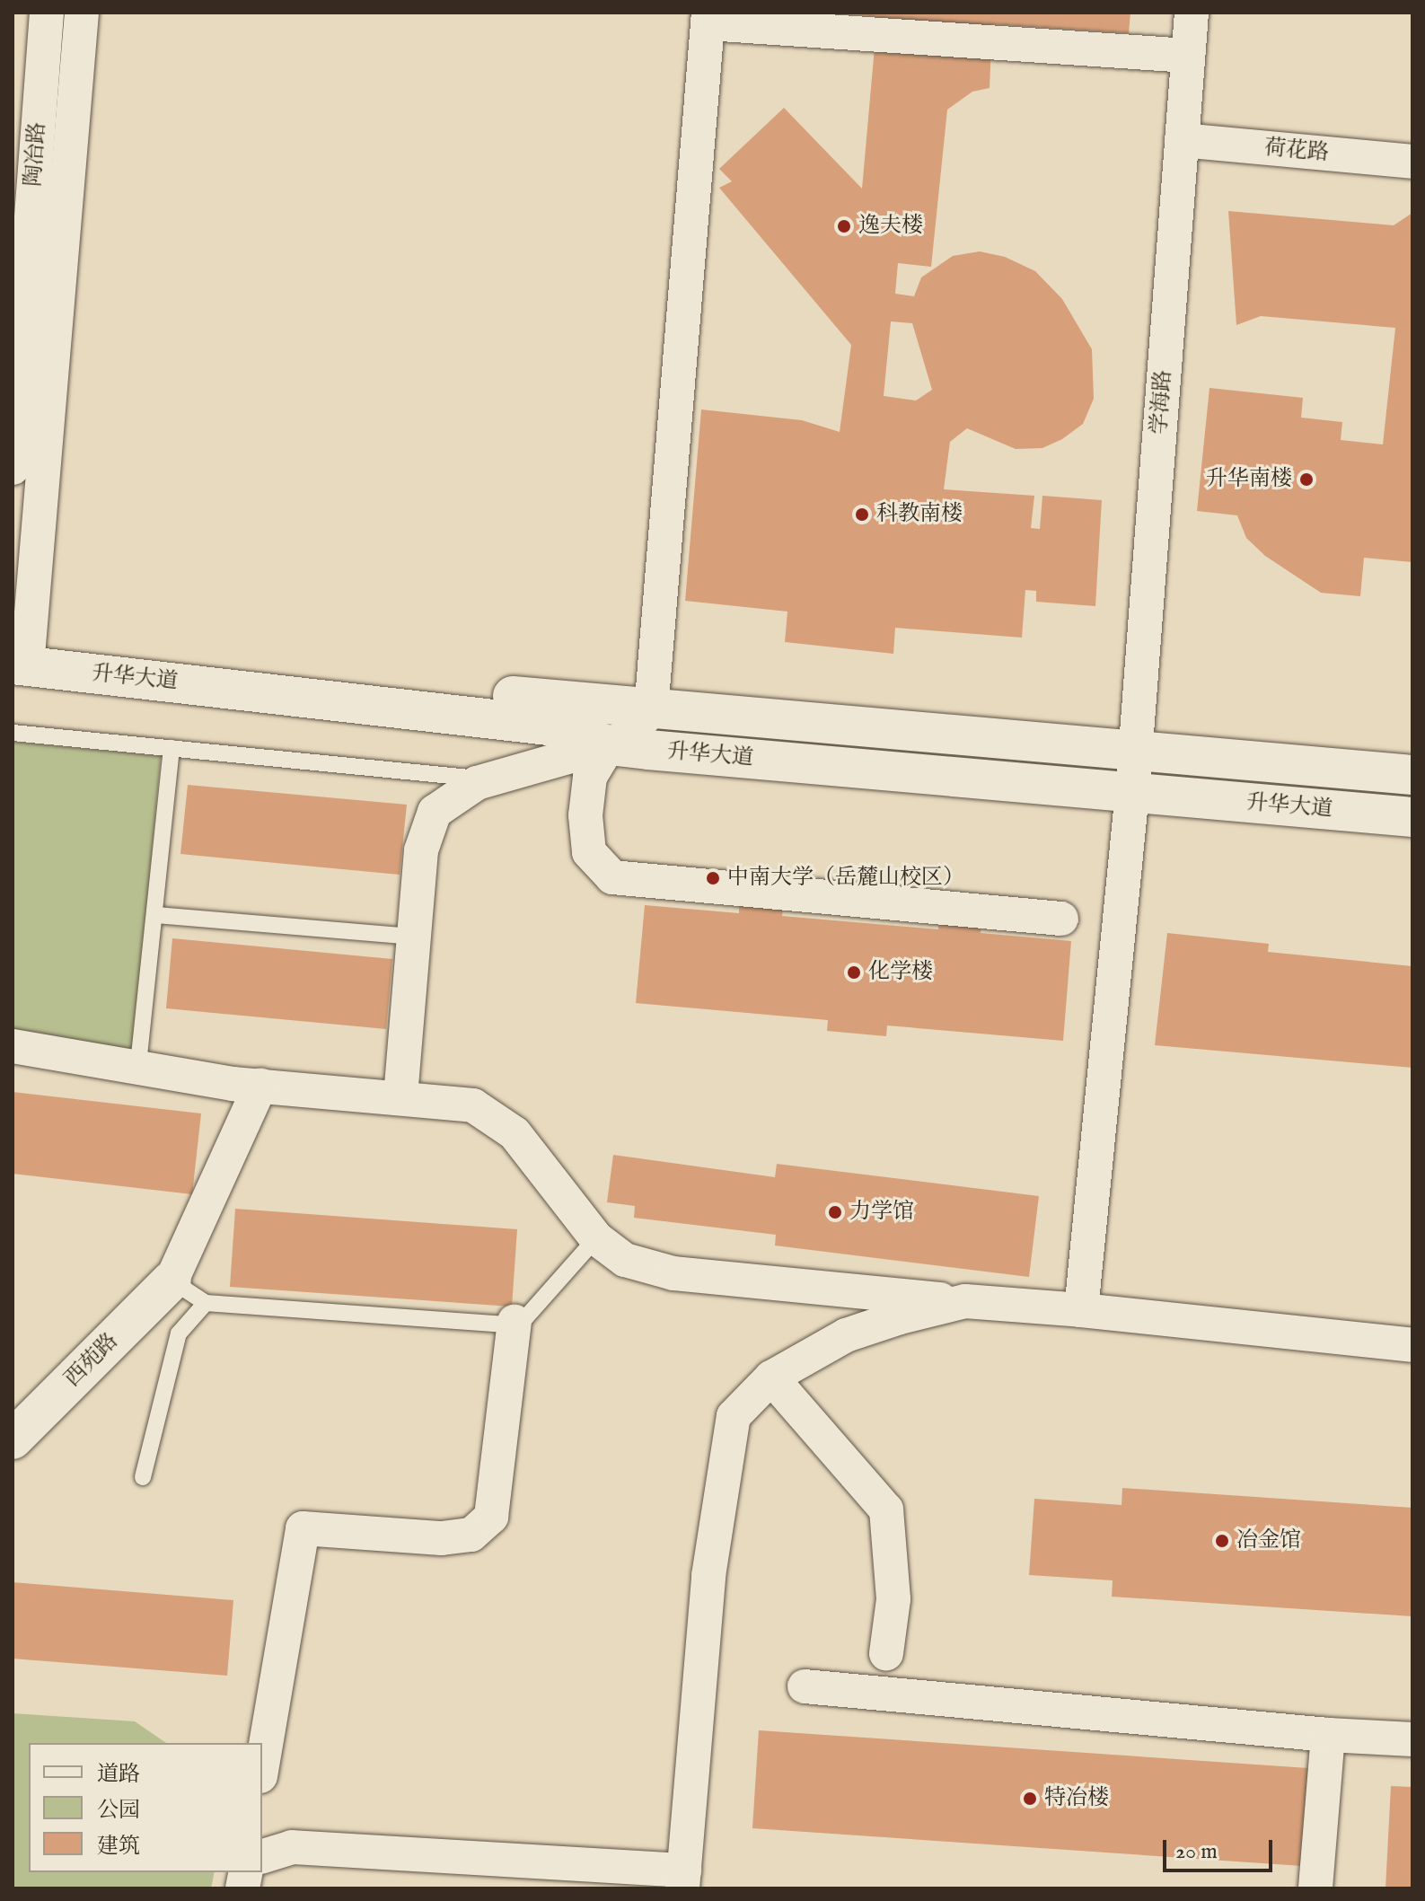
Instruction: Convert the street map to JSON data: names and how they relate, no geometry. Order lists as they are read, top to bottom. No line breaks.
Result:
{"streets":{"street":["荷花路","陶冶路","学海路","升华大道","西苑路"]},"crossings":[["荷花路","学海路"],["学海路","升华大道"]],"places":["逸夫楼","升华南楼","科教南楼","中南大学（岳麓山校区）","化学楼","力学馆","冶金馆","特冶楼"],"legend":["道路","公园","建筑"],"scale_bar":"20 m"}
